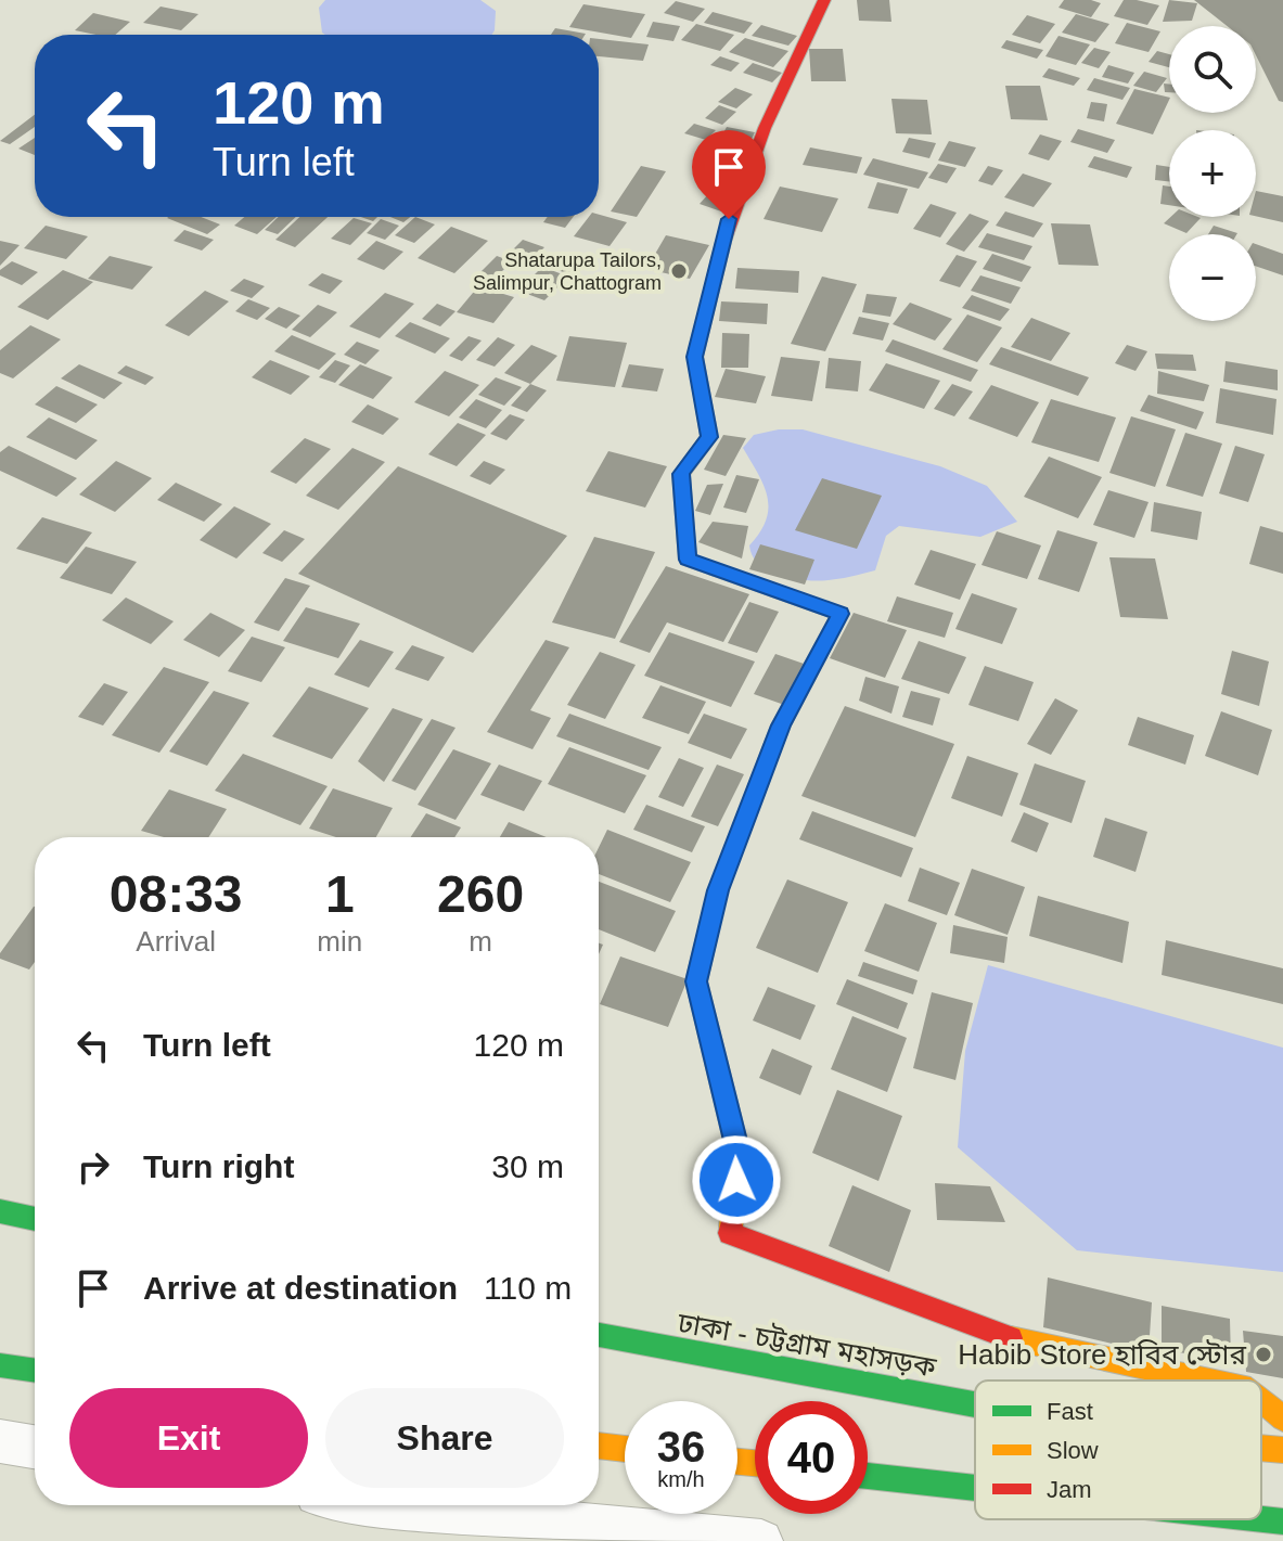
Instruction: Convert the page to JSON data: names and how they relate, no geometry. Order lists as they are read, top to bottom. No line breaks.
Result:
{"streets":{"main road":["ঢাকা - চট্টগ্রাম মহাসড়ক"]},"places":["Shatarupa Tailors, Salimpur, Chattogram","Habib Store হাবিব স্টোর"],"legend":["Fast","Slow","Jam"],"page":{"map_buttons":["+","−"],"turn":["120 m","Turn left"],"eta":["08:33","Arrival","1","min","260","m"],"list":[{"name":"Turn left","value":"120 m"},{"name":"Turn right","value":"30 m"},{"name":"Arrive at destination","value":"110 m"}],"buttons":["Exit","Share"],"speed":"36 km/h","limit":"40"}}
